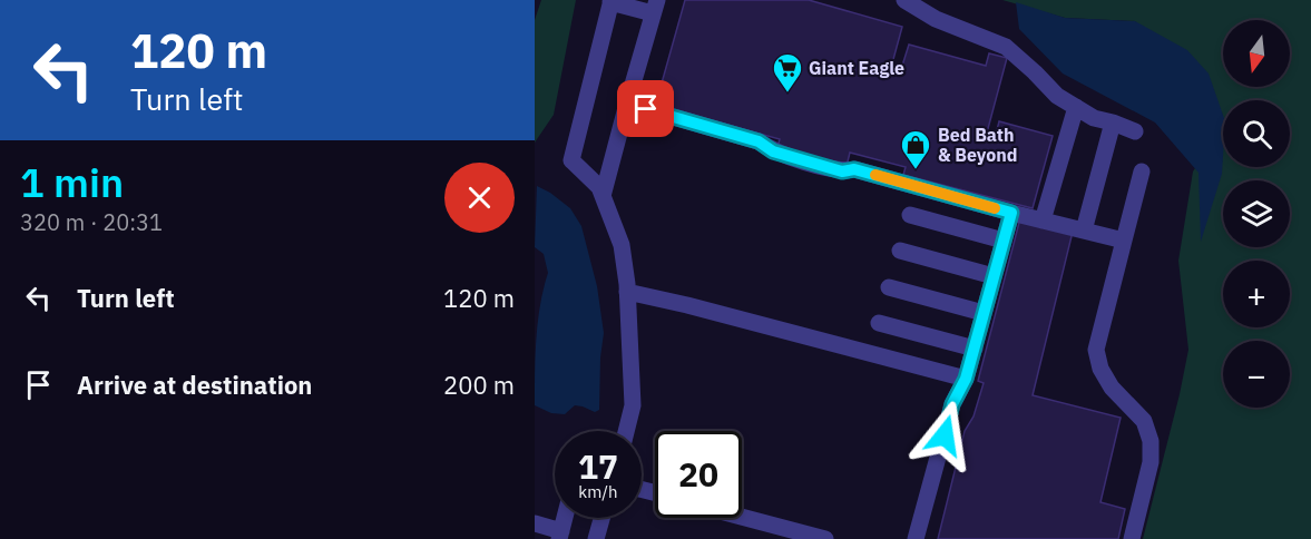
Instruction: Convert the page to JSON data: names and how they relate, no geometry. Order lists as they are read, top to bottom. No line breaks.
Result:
{"places":{"supermarket":["Giant Eagle"],"shop":["Bed Bath & Beyond"]},"north":"bottom","page":{"turn":["120 m","Turn left"],"map_buttons":["+","−"],"heading":["1 min","320 m · 20:31"],"list":[{"name":"Turn left","value":"120 m"},{"name":"Arrive at destination","value":"200 m"}],"speed":"17 km/h","limit":"20"}}
